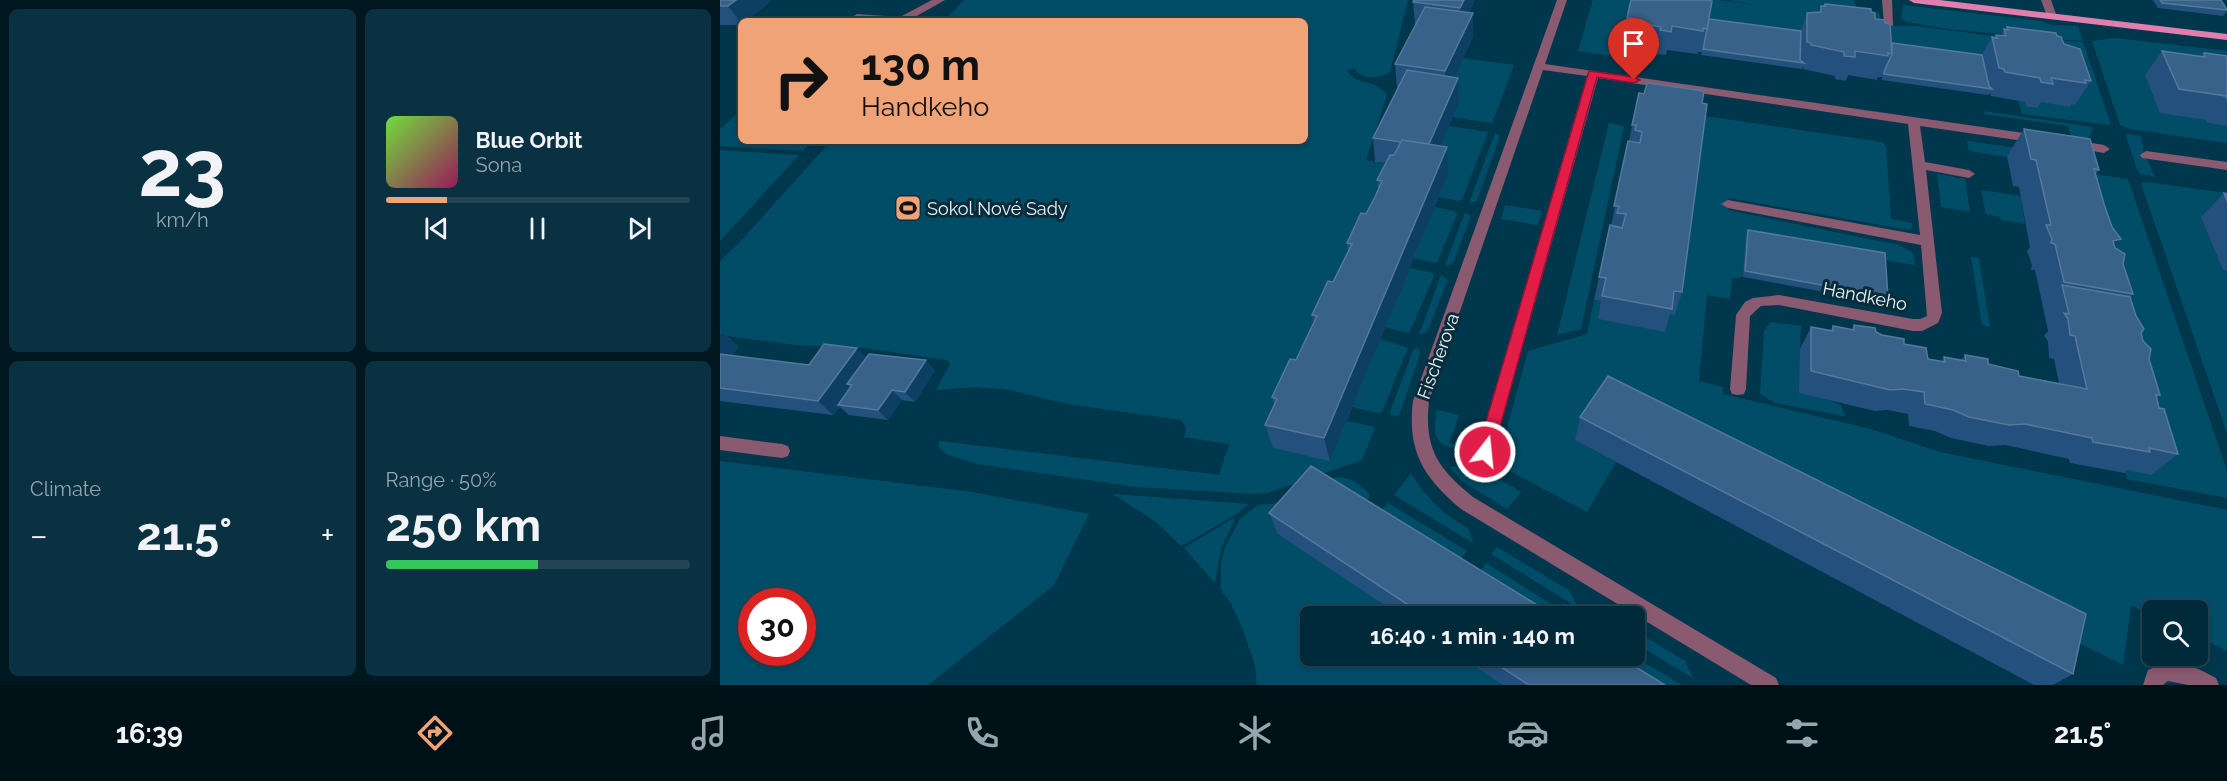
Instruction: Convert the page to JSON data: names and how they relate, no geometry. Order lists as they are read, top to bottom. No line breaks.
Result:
{"streets":{"street":["Handkeho","Fischerova"]},"places":{"sports":["Sokol Nové Sady"]},"page":{"tile":[["23","km/h"],"Climate",["Range · 50%","250 km"]],"turn":["130 m","Handkeho"],"song":["Blue Orbit","Sona"],"heat":["−","21.5°","+"],"limit":"30","trip":"16:40 · 1 min · 140 m","tabs":["16:39","21.5°"]}}
